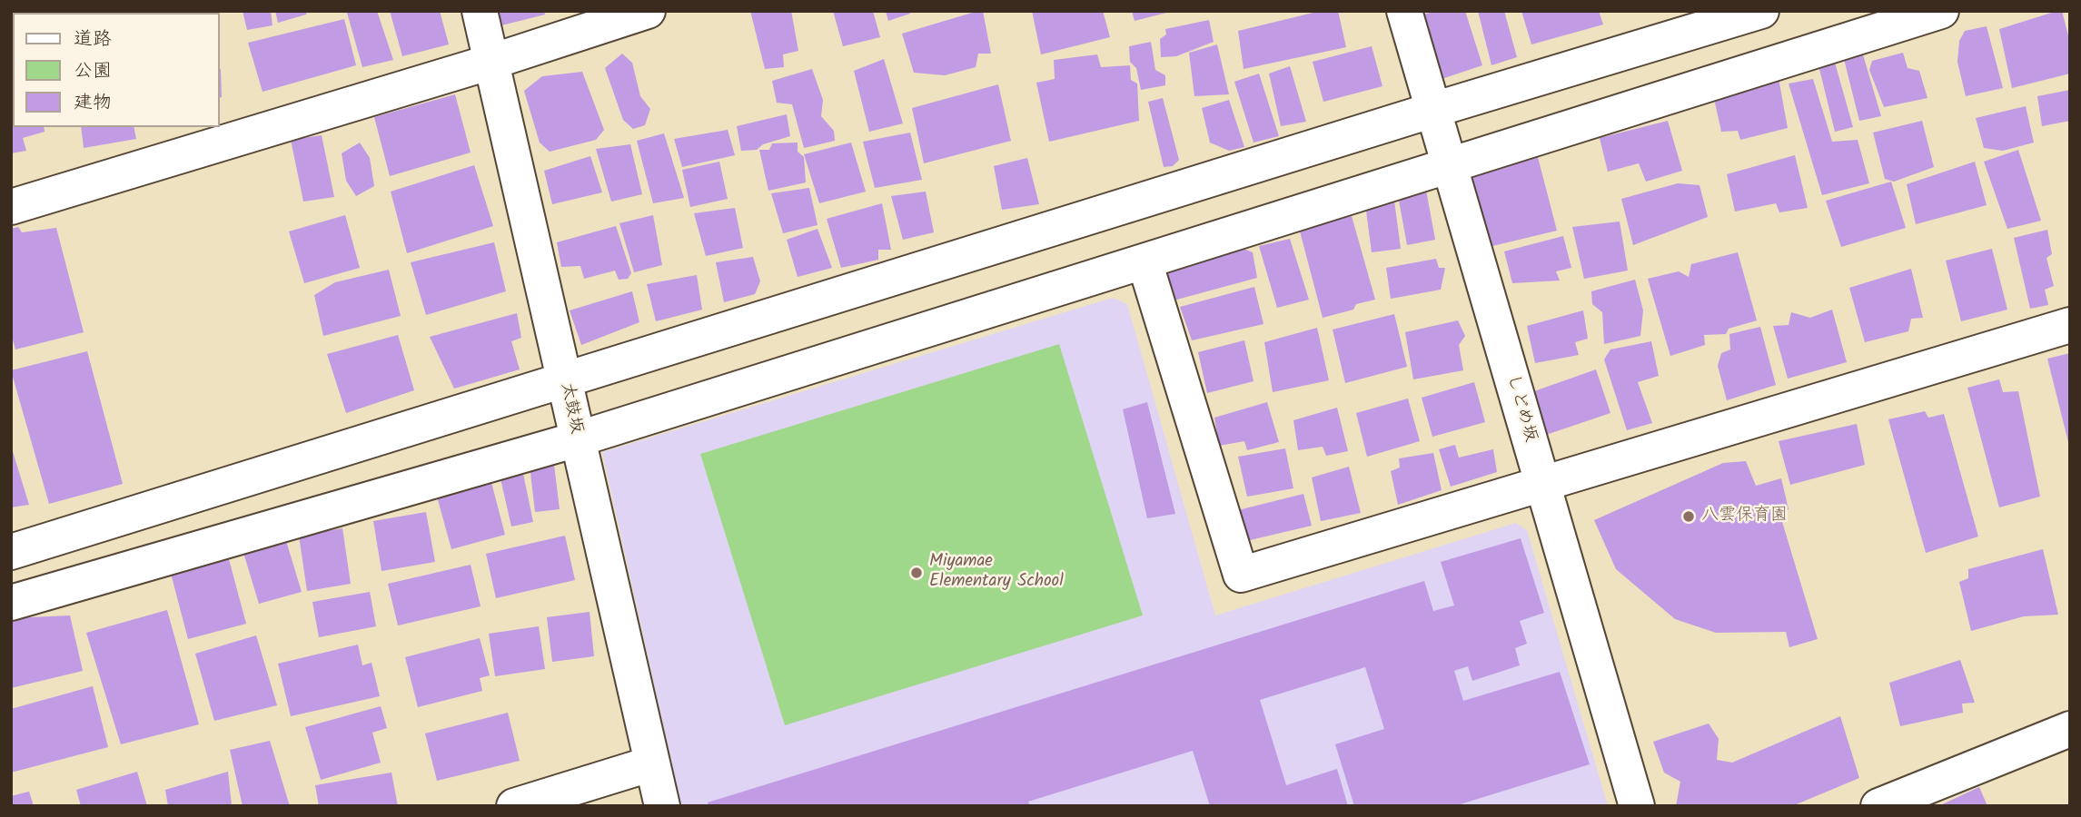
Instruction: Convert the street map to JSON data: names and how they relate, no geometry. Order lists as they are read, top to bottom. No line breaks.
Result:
{"streets":{"street":["太鼓坂","しどめ坂"]},"places":["八雲保育園","Miyamae Elementary School"],"legend":["道路","公園","建物"]}
